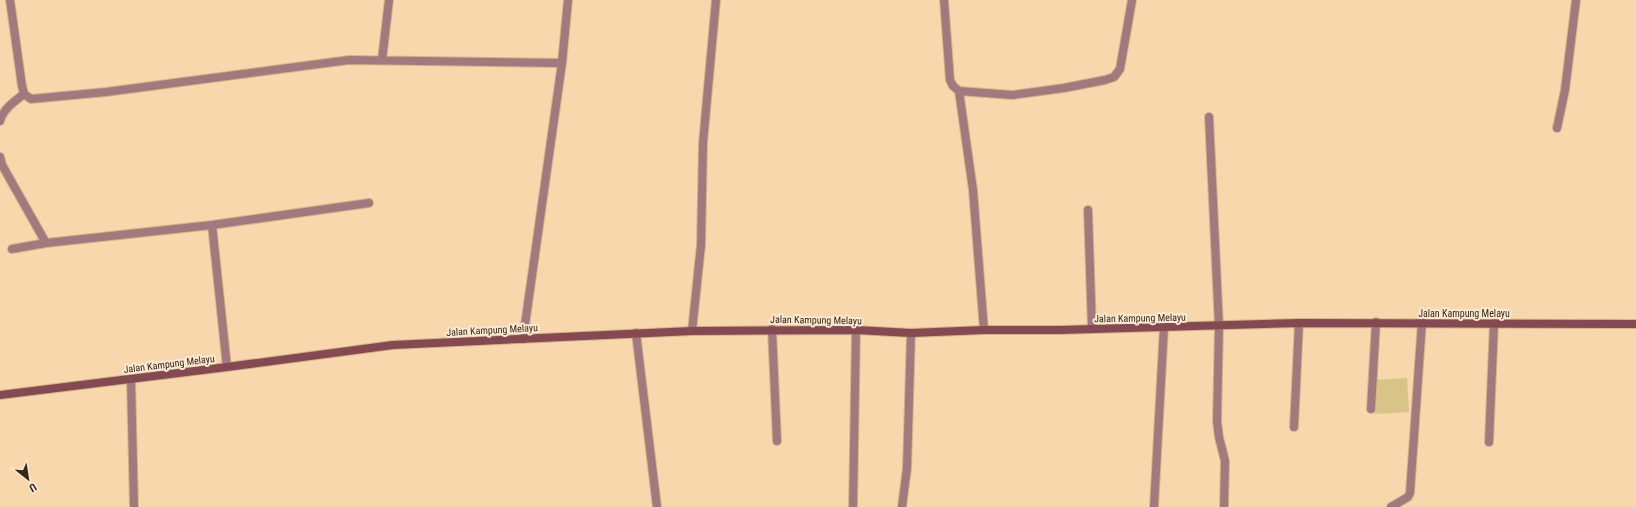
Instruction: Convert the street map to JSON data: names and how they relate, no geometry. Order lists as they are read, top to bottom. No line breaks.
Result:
{"streets":{"main road":["Jalan Kampung Melayu"]},"north":"bottom right"}
